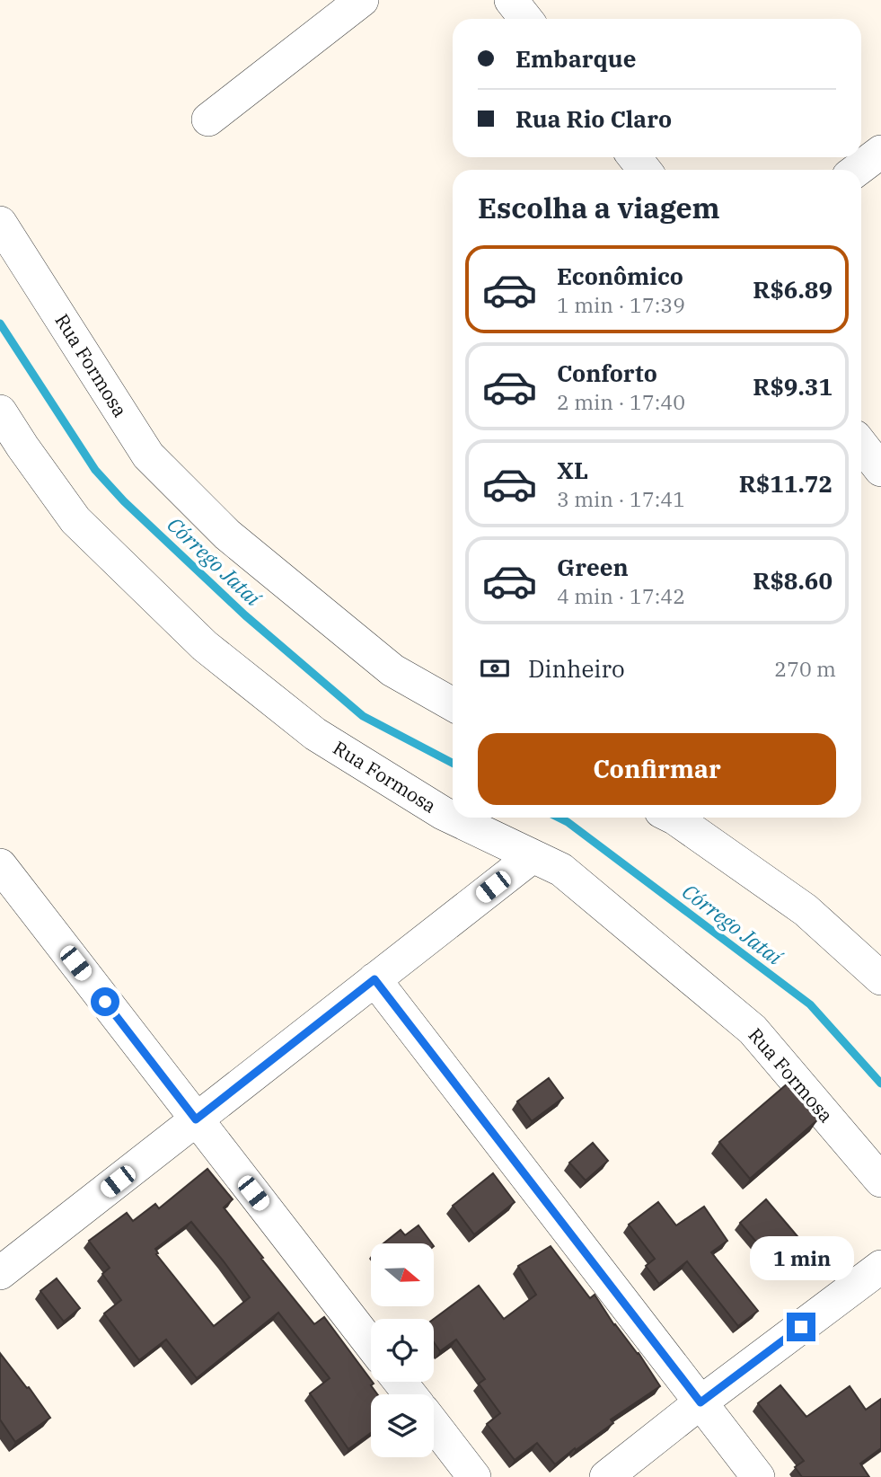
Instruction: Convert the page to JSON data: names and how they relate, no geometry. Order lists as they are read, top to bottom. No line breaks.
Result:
{"streets":{"street":["Rua Formosa"]},"water":["Córrego Jataí"],"north":"right","page":{"banner":["Embarque","Rua Rio Claro"],"heading":"Escolha a viagem","list":[{"name":"Econômico","note":"1 min · 17:39","value":"R$6.89"},{"name":"Conforto","note":"2 min · 17:40","value":"R$9.31"},{"name":"XL","note":"3 min · 17:41","value":"R$11.72"},{"name":"Green","note":"4 min · 17:42","value":"R$8.60"}],"pay":["Dinheiro","270 m"],"buttons":"Confirmar","bubble":"1 min"}}
